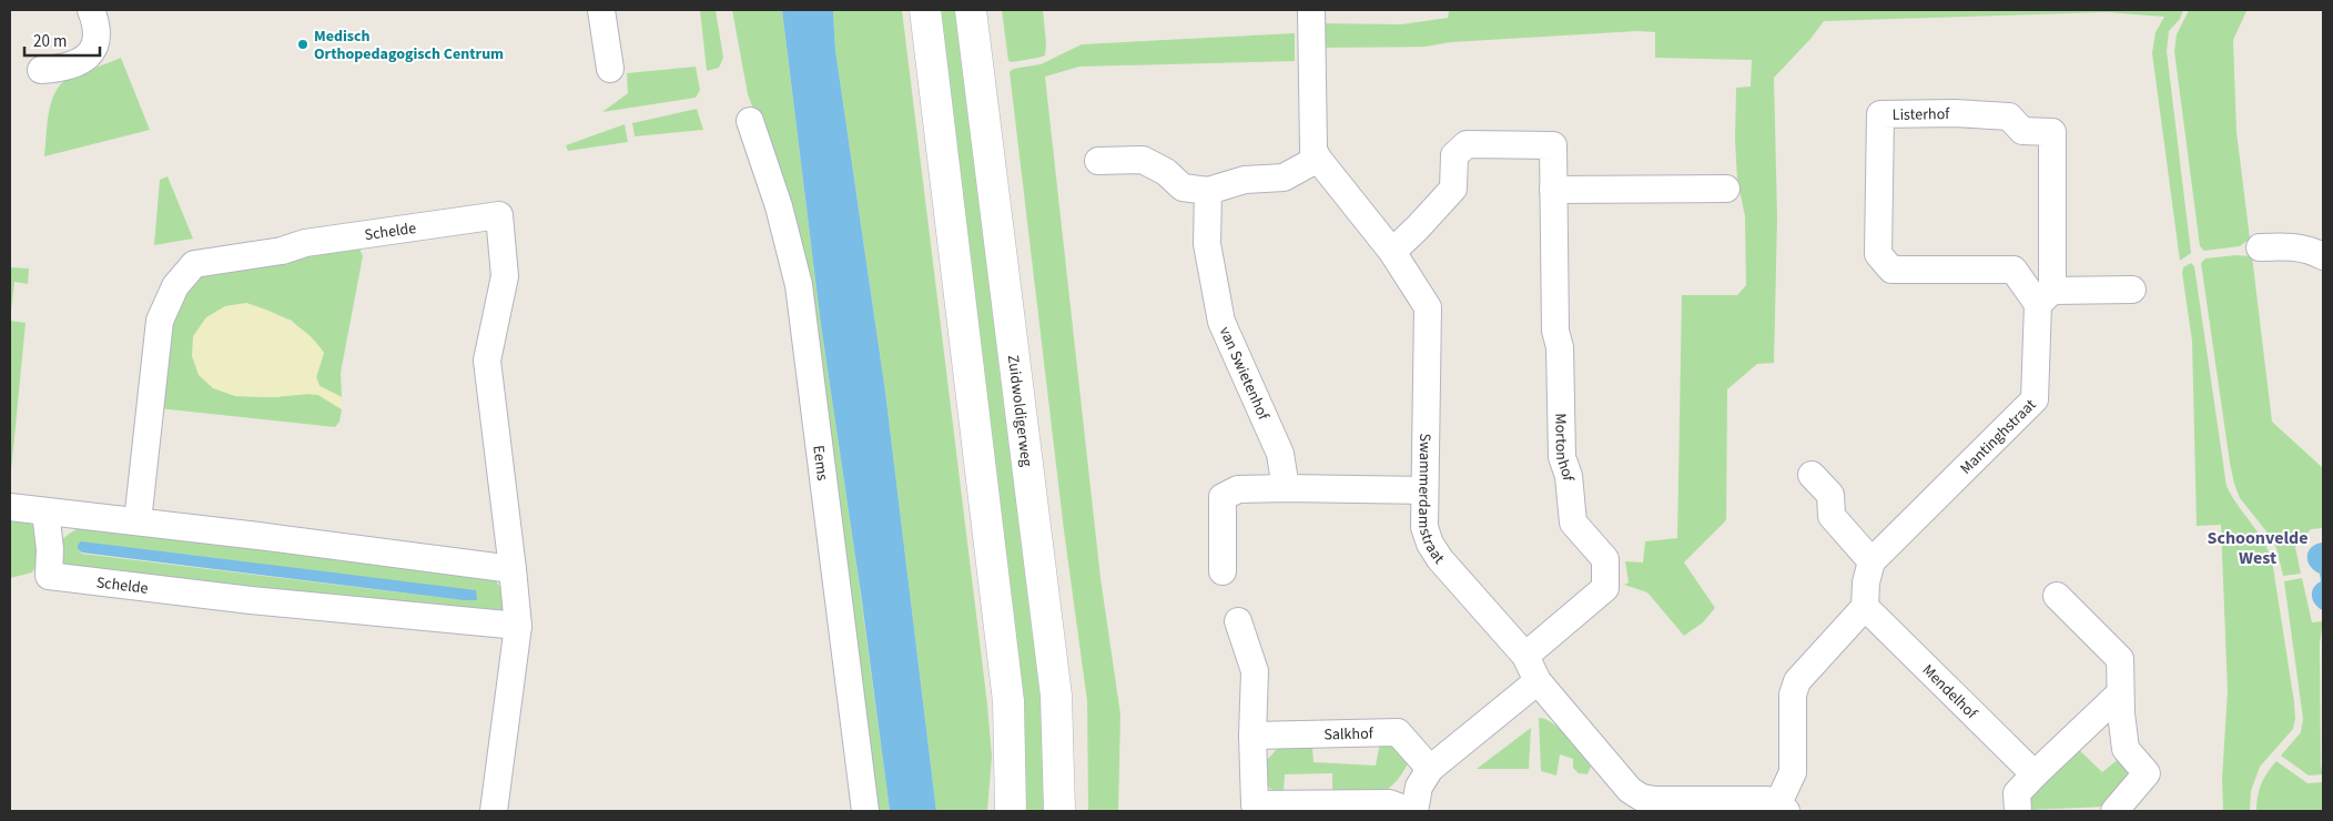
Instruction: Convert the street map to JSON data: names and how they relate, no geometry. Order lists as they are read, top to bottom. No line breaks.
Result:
{"streets":{"main road":["Zuidwoldigerweg"],"street":["Listerhof","Schelde","van Swietenhof","Mantinghstraat","Mortonhof","Eems","Swammerdamstraat","Mendelhof","Salkhof"]},"crossings":[["Listerhof","Mantinghstraat"],["Mortonhof","Swammerdamstraat"]],"districts":["Schoonvelde West"],"places":["Medisch Orthopedagogisch Centrum"],"scale_bar":"20 m"}
